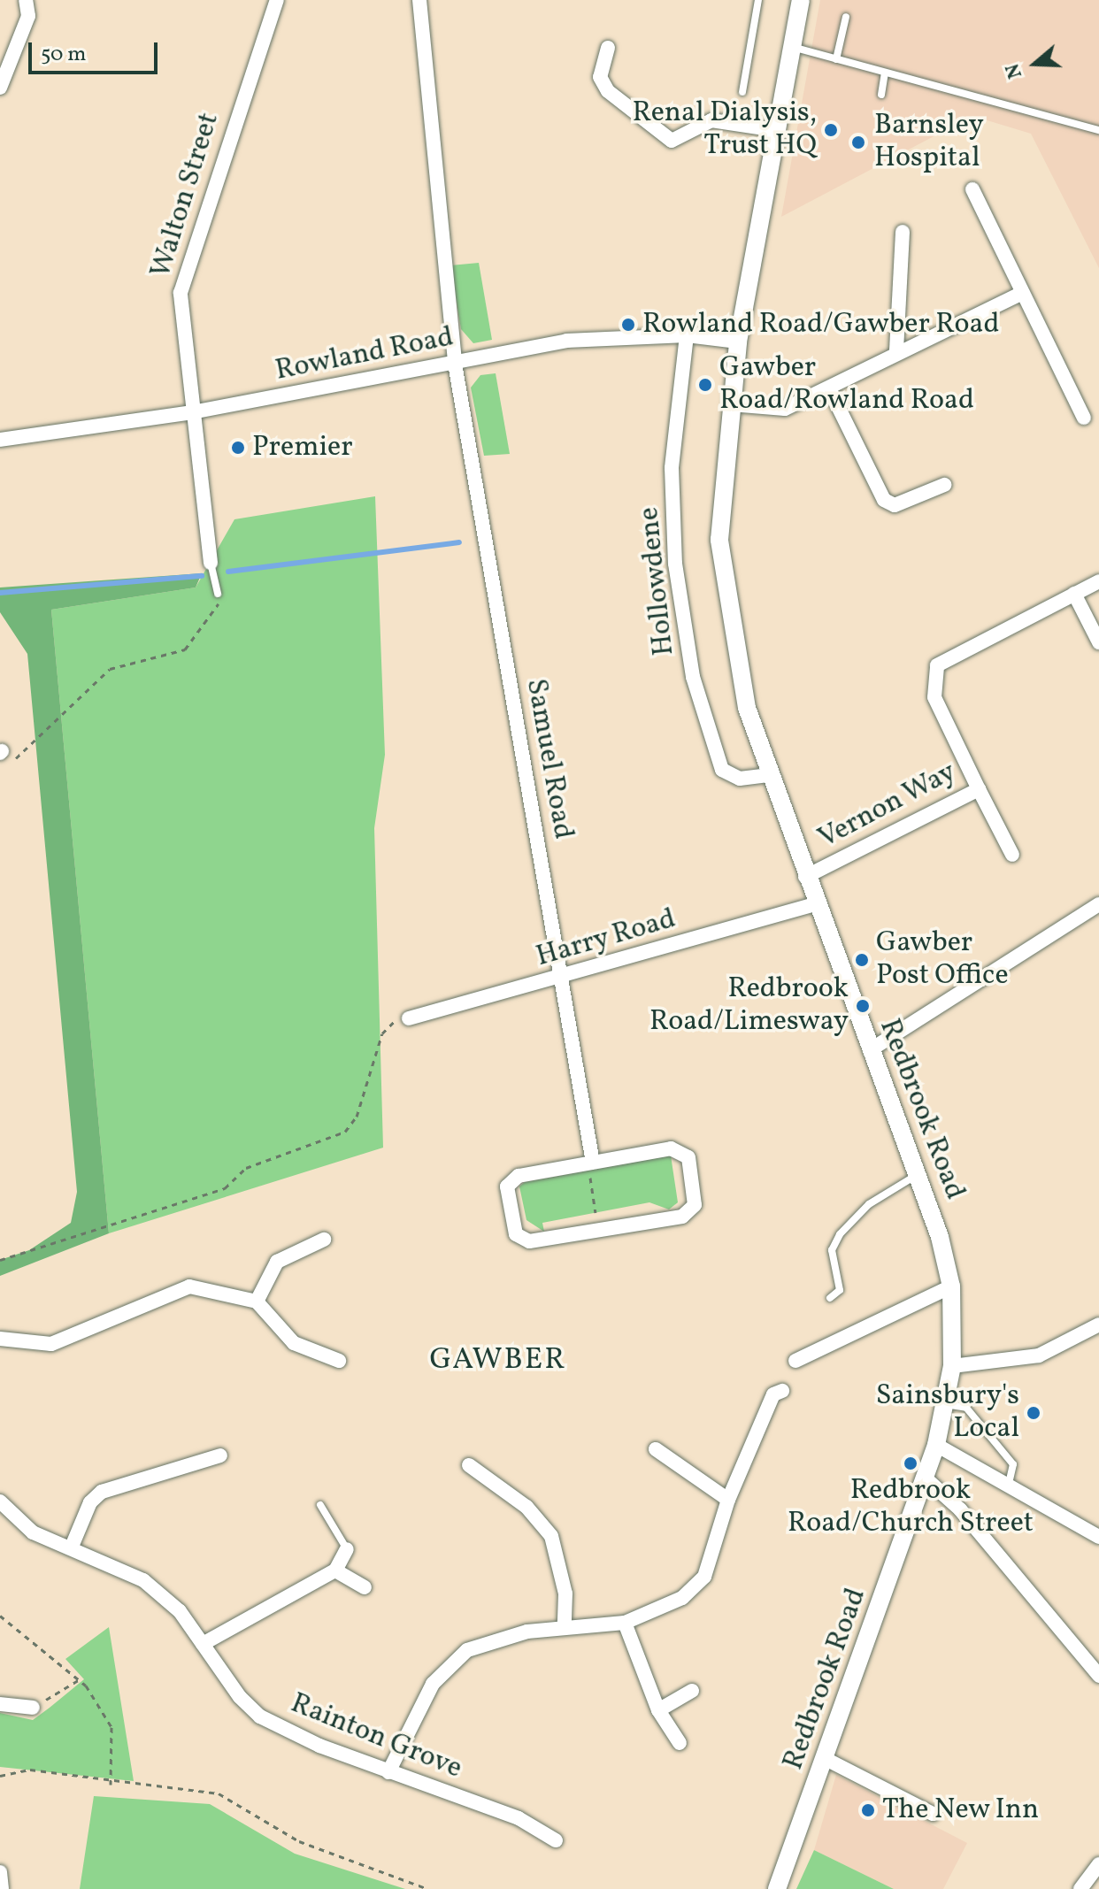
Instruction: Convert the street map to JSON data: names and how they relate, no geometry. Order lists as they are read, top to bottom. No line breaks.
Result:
{"streets":{"street":["Walton Street","Rowland Road","Hollowdene","Samuel Road","Vernon Way","Harry Road","Redbrook Road","Rainton Grove"]},"crossings":[["Walton Street","Rowland Road"],["Rowland Road","Hollowdene"],["Rowland Road","Samuel Road"],["Rowland Road","Redbrook Road"],["Hollowdene","Redbrook Road"],["Samuel Road","Harry Road"],["Vernon Way","Redbrook Road"],["Harry Road","Redbrook Road"]],"districts":["GAWBER"],"places":["Renal Dialysis, Trust HQ","Barnsley Hospital","Rowland Road/Gawber Road","Gawber Road/Rowland Road","Premier","Gawber Post Office","Redbrook Road/Limesway","Sainsbury's Local","Redbrook Road/Church Street","The New Inn"],"scale_bar":"50 m","north":"left"}
